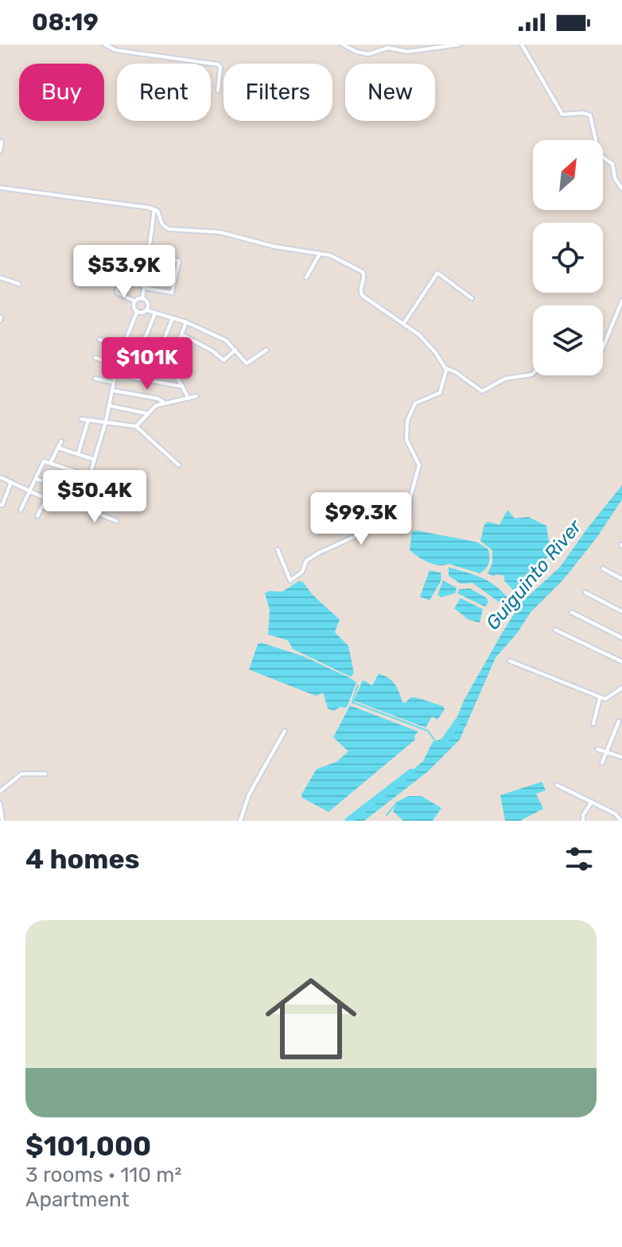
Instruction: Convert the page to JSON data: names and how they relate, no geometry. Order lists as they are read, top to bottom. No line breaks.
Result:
{"water":["Guiguinto River"],"north":"top right","page":{"status":"08:19","chip":["Buy","Rent","Filters","New"],"price":["$53.9K","$101K","$50.4K","$99.3K"],"heading":"4 homes","list":[{"name":"$101,000","note":"3 rooms · 110 m² · Apartment"}]}}
